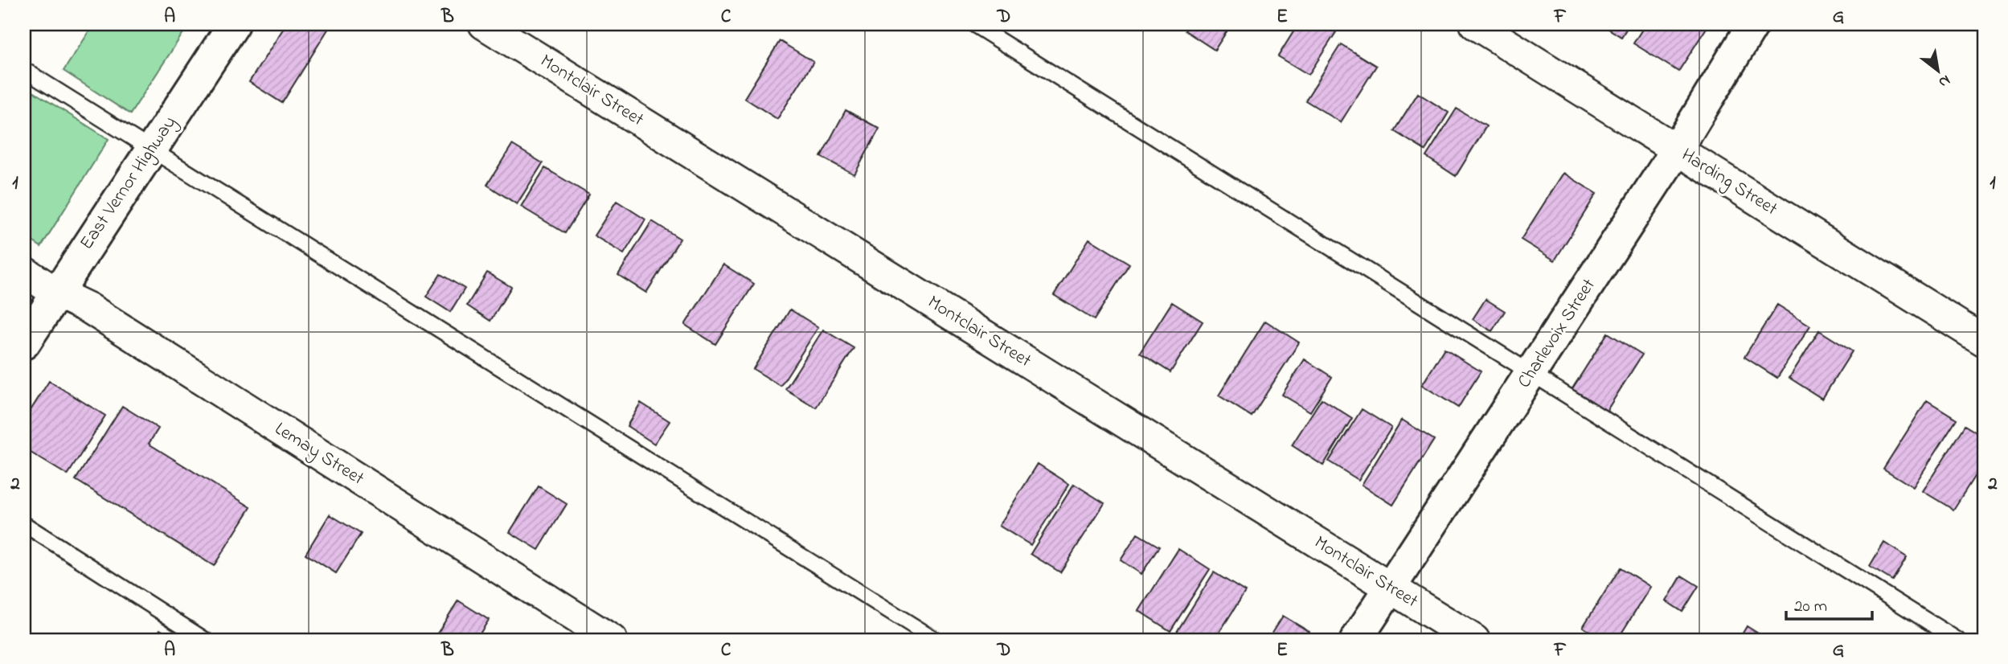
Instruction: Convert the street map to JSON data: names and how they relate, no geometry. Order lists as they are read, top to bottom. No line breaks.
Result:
{"streets":{"street":["Montclair Street","Harding Street","East Vernor Highway","Charlevoix Street","Lemay Street"]},"crossings":[["Montclair Street","Charlevoix Street"],["Harding Street","Charlevoix Street"],["East Vernor Highway","Lemay Street"]],"scale_bar":"20 m","north":"bottom right","grid":{"columns":["A","B","C","D","E","F","G"],"rows":["1","2"]}}
